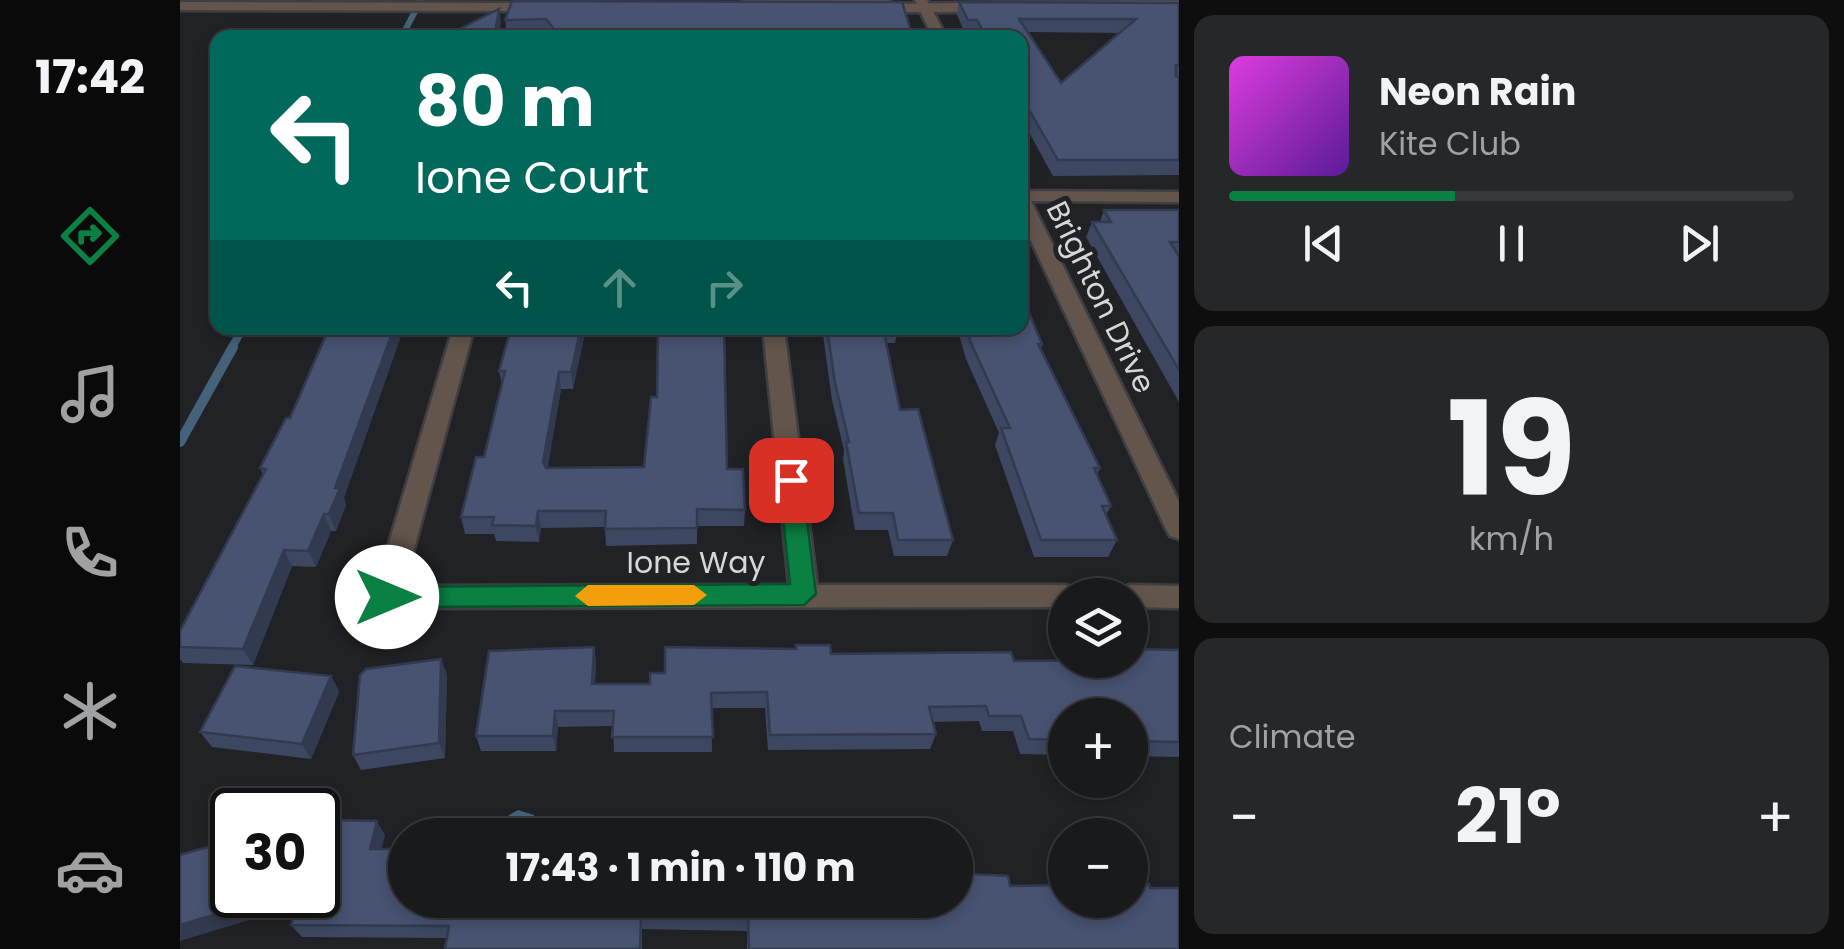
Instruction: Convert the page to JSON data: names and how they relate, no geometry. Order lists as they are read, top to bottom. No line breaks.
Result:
{"streets":{"street":["Brighton Drive","Ione Way"]},"page":{"tabs":"17:42","turn":["80 m","Ione Court"],"song":["Neon Rain","Kite Club"],"tile":[["19","km/h"],"Climate"],"map_buttons":["+","−"],"heat":["−","21°","+"],"limit":"30","trip":"17:43 · 1 min · 110 m"}}
